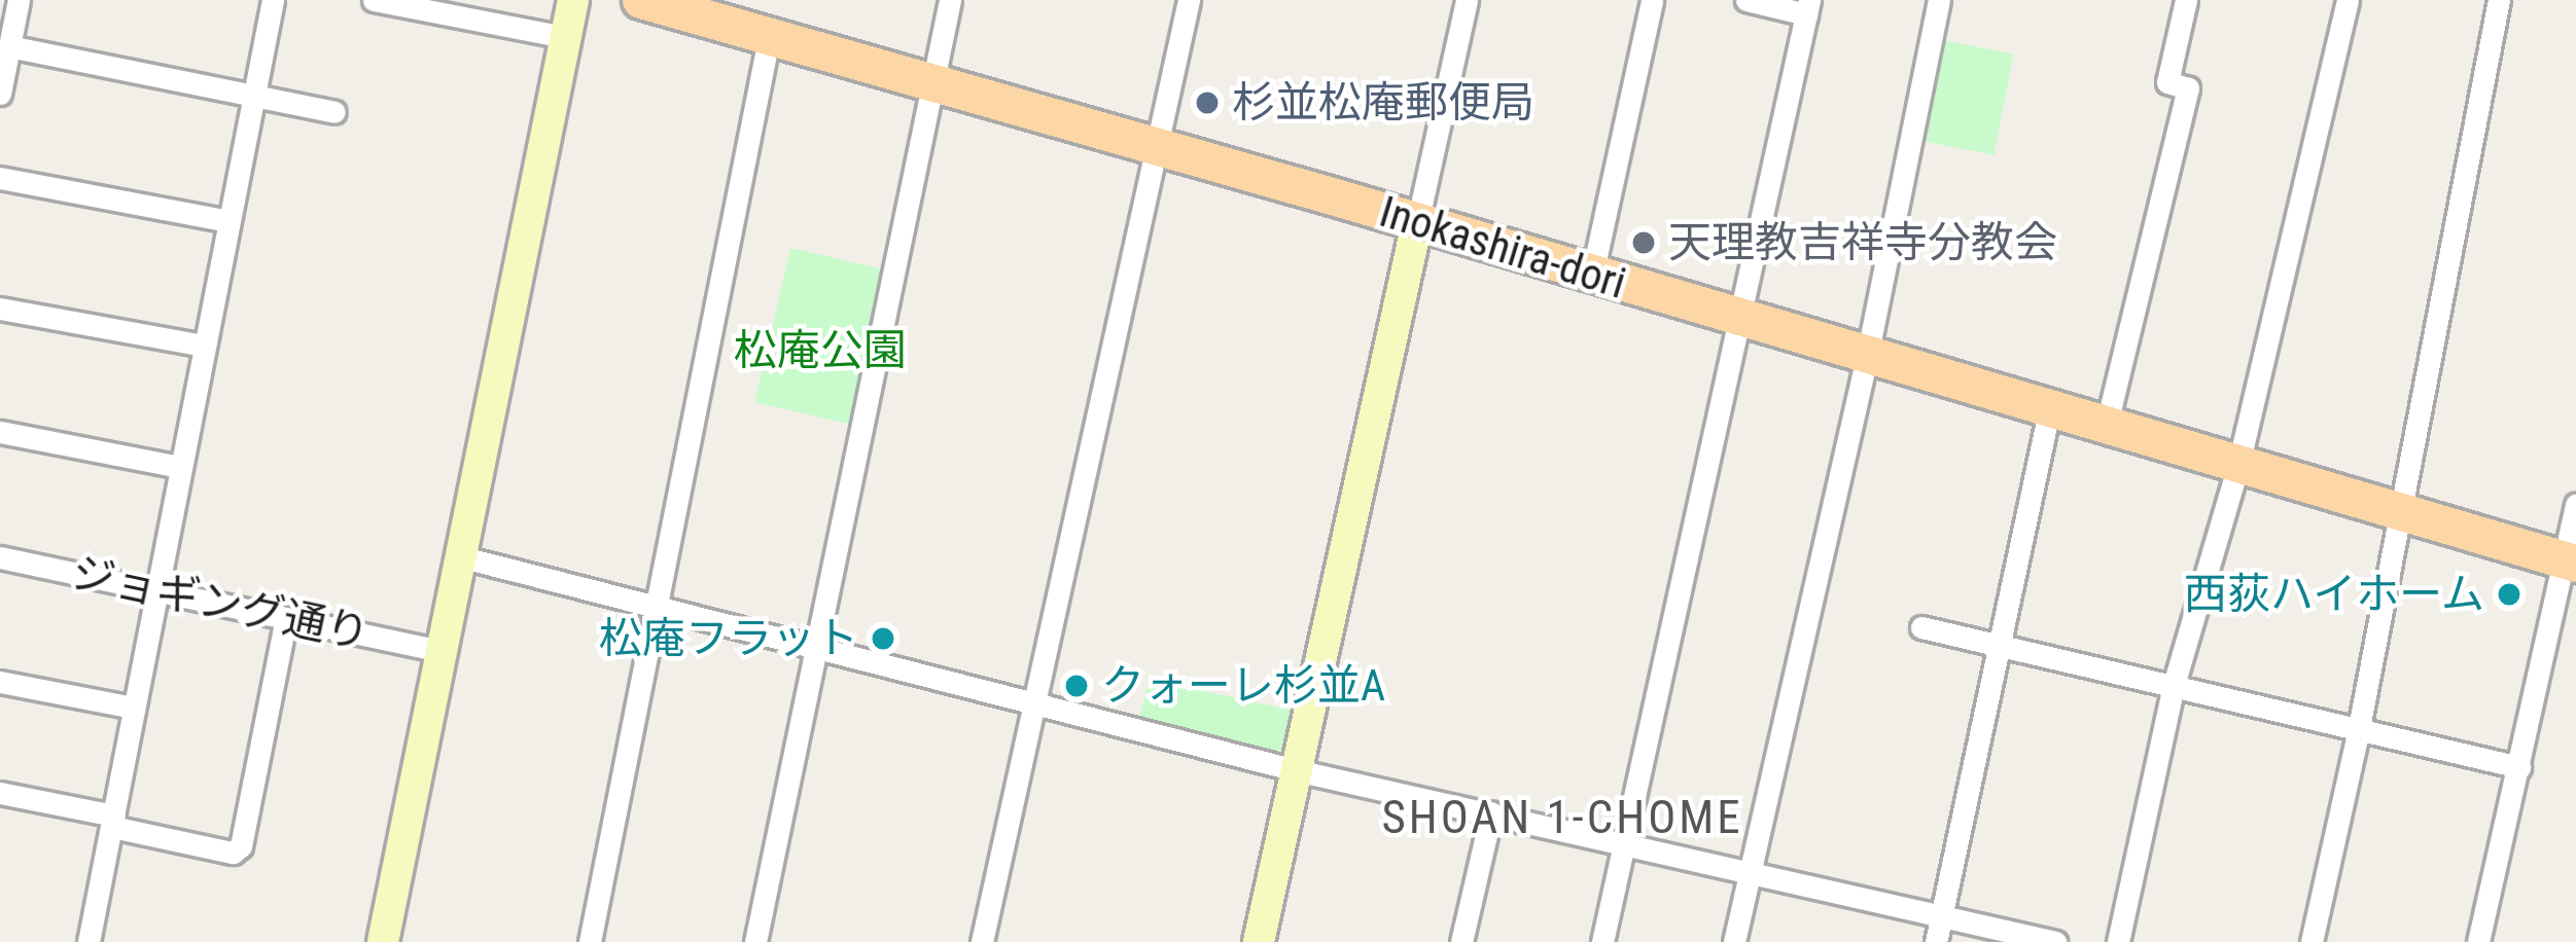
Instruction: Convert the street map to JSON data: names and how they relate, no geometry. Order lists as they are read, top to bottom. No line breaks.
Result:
{"streets":{"main road":["Inokashira-dori"],"street":["ジョギング通り"]},"districts":["SHOAN 1-CHOME"],"parks":["松庵公園"],"places":["杉並松庵郵便局","天理教吉祥寺分教会","西荻ハイホーム","松庵フラット","クォーレ杉並A"]}
